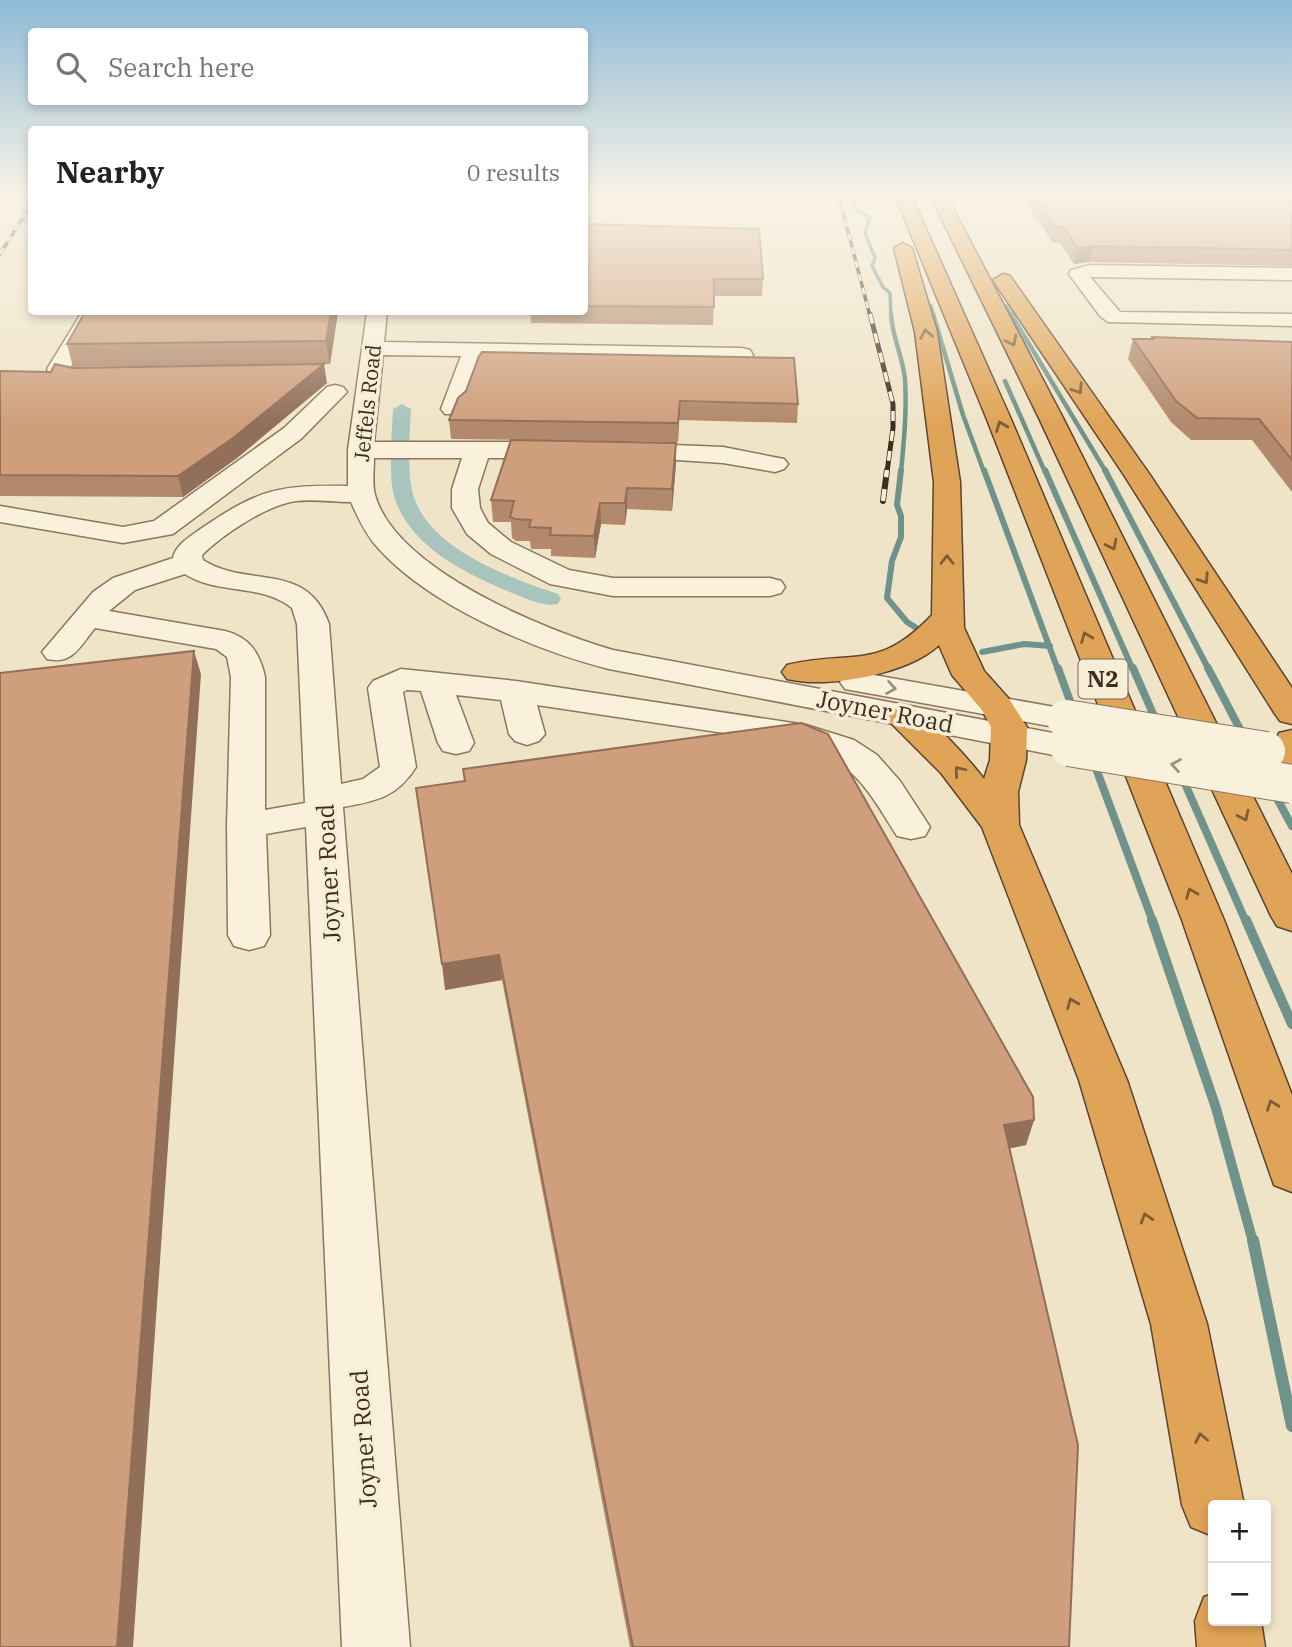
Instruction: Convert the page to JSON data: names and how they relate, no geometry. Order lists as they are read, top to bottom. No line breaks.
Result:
{"streets":{"highway":["N2"],"street":["Jeffels Road","Joyner Road"]},"crossings":[["Jeffels Road","Joyner Road"]],"page":{"search":"Search here","heading":["Nearby","0 results"],"map_buttons":["+","−"]}}
